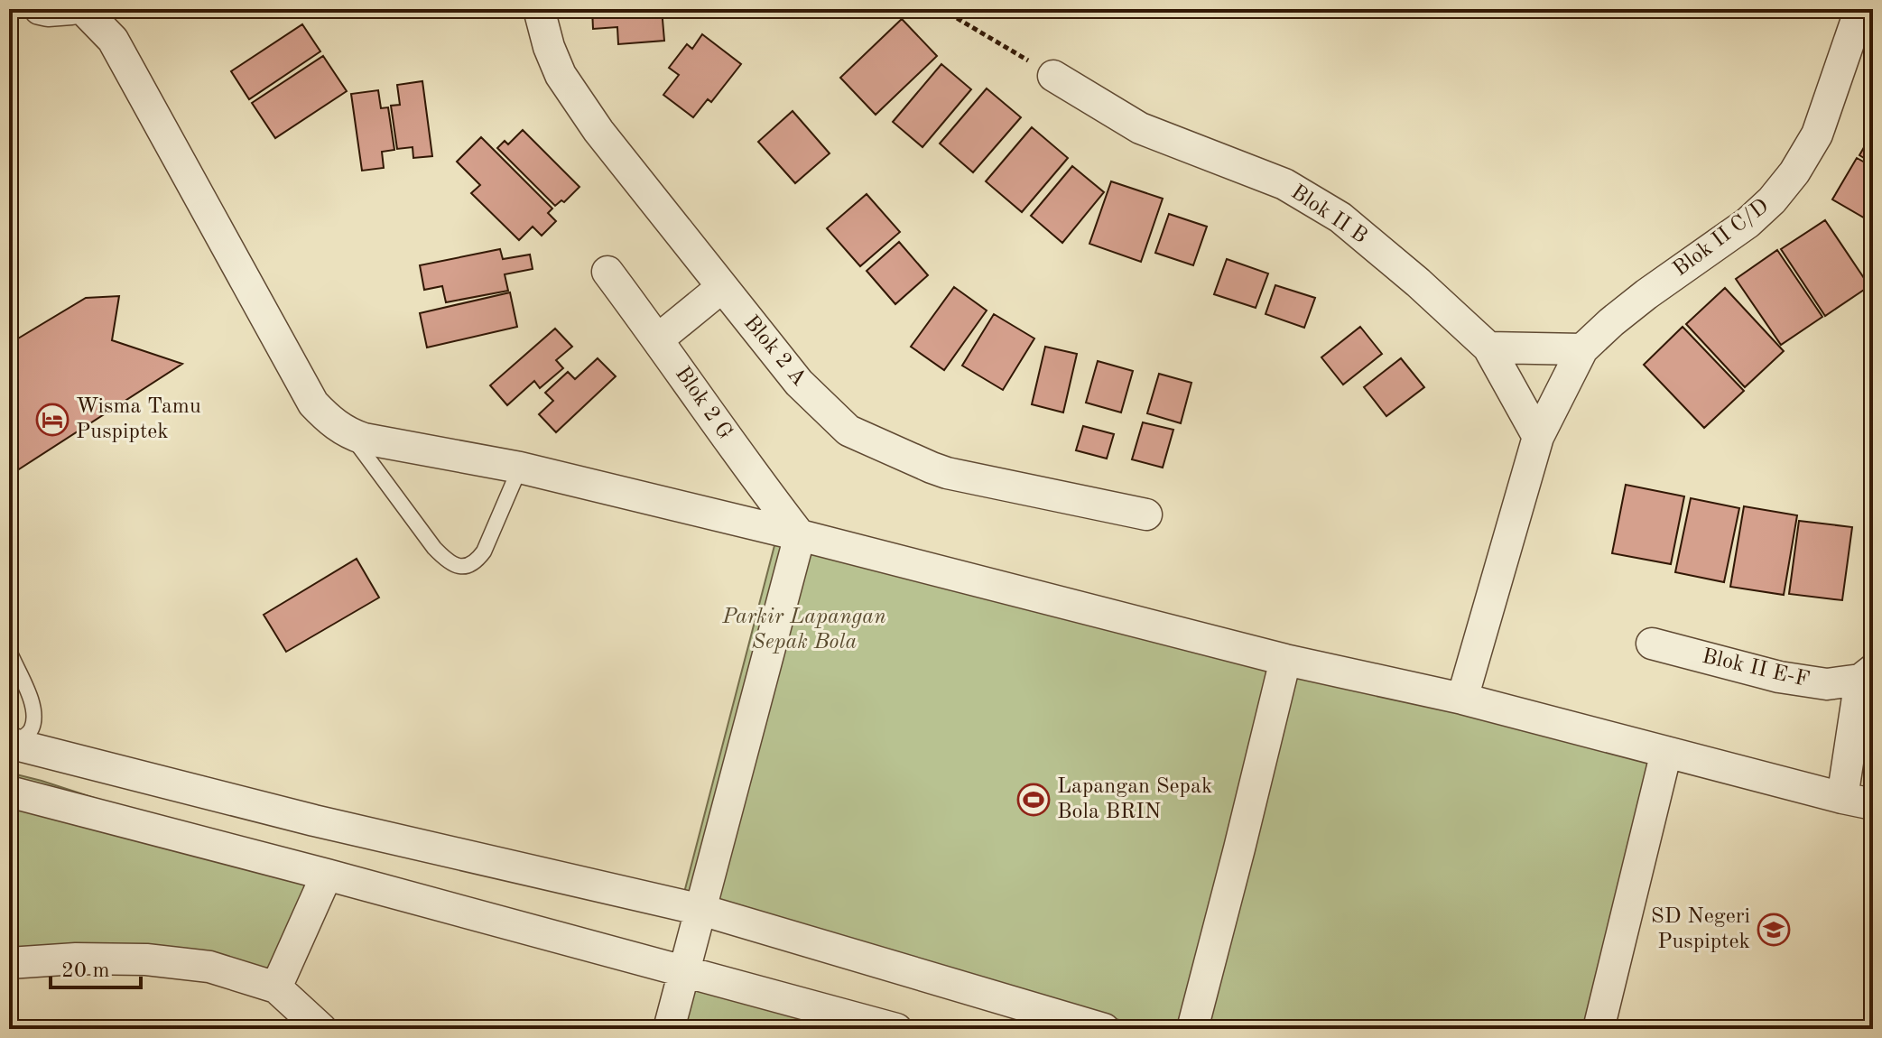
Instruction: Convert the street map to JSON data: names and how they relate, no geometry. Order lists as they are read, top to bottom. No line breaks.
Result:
{"streets":{"street":["Blok II B","Blok II C/D","Blok 2 A","Blok 2 G","Blok II E-F"]},"crossings":[["Blok II B","Blok II C/D"]],"parks":["Parkir Lapangan Sepak Bola"],"places":{"hotel":["Wisma Tamu Puspiptek"],"sports":["Lapangan Sepak Bola BRIN"],"school or university":["SD Negeri Puspiptek"]},"scale_bar":"20 m"}
